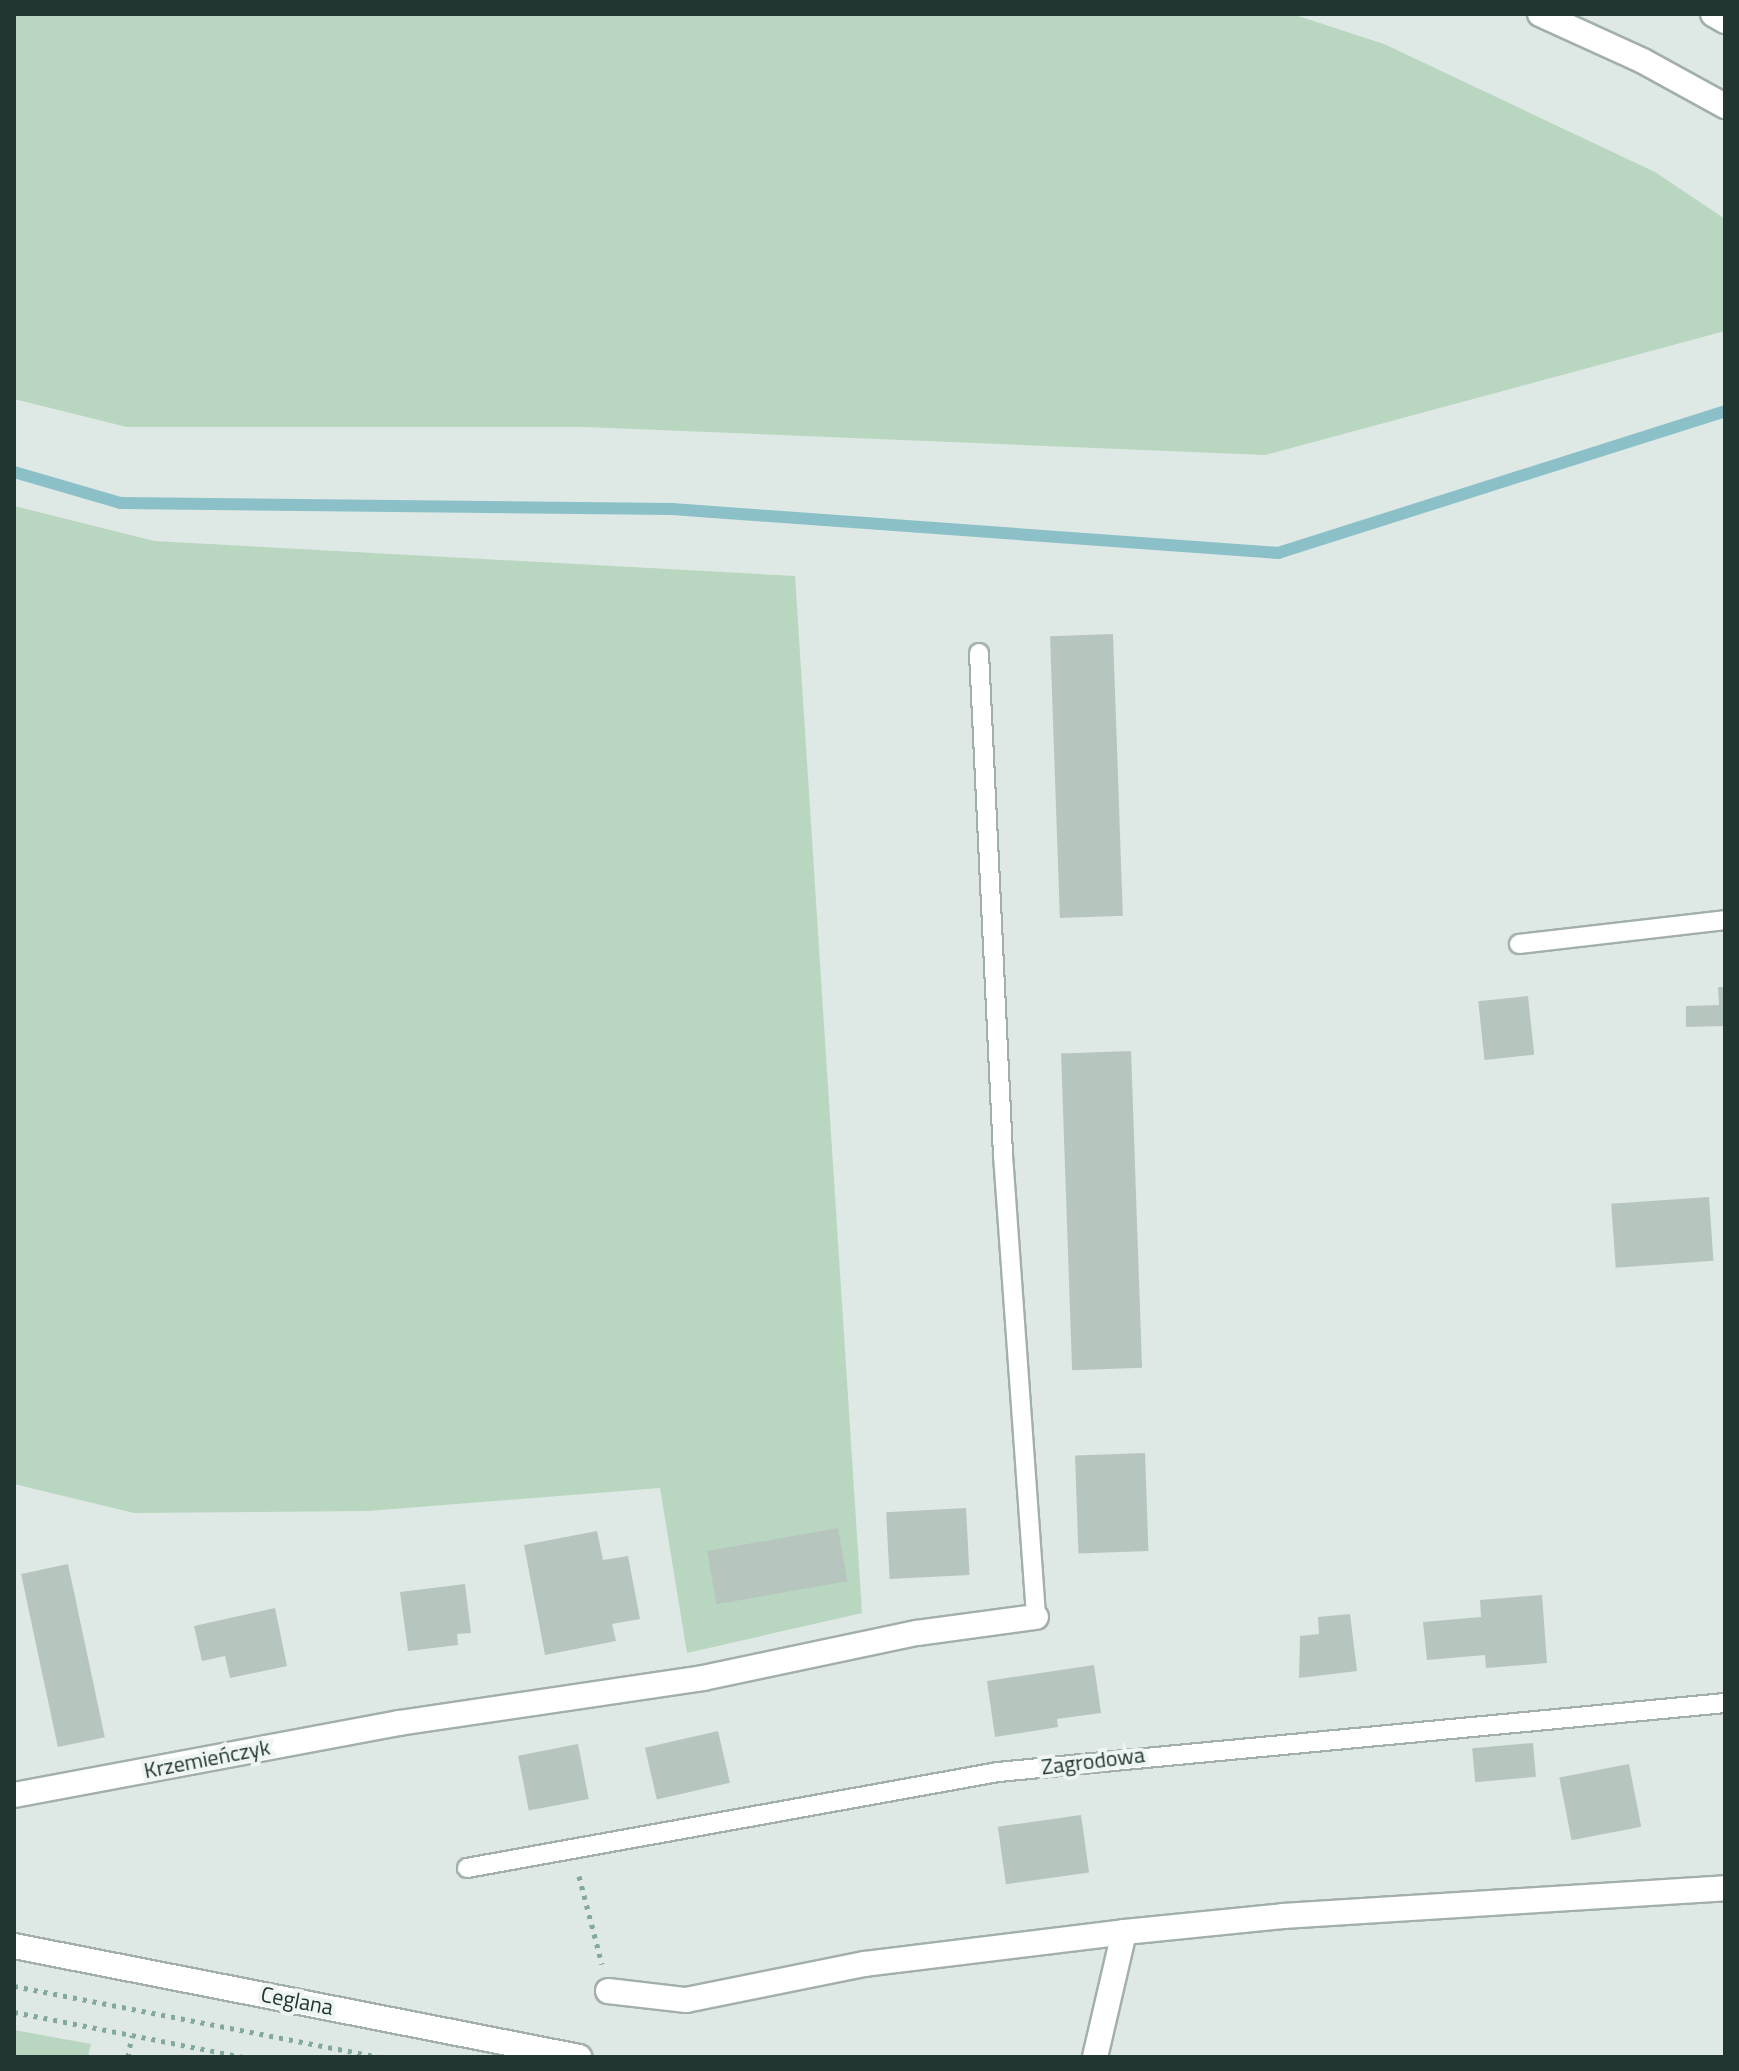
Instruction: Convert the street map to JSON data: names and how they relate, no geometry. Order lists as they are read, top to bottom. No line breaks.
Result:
{"streets":{"street":["Krzemieńczyk","Ceglana"],"lane":["Zagrodowa"]}}
